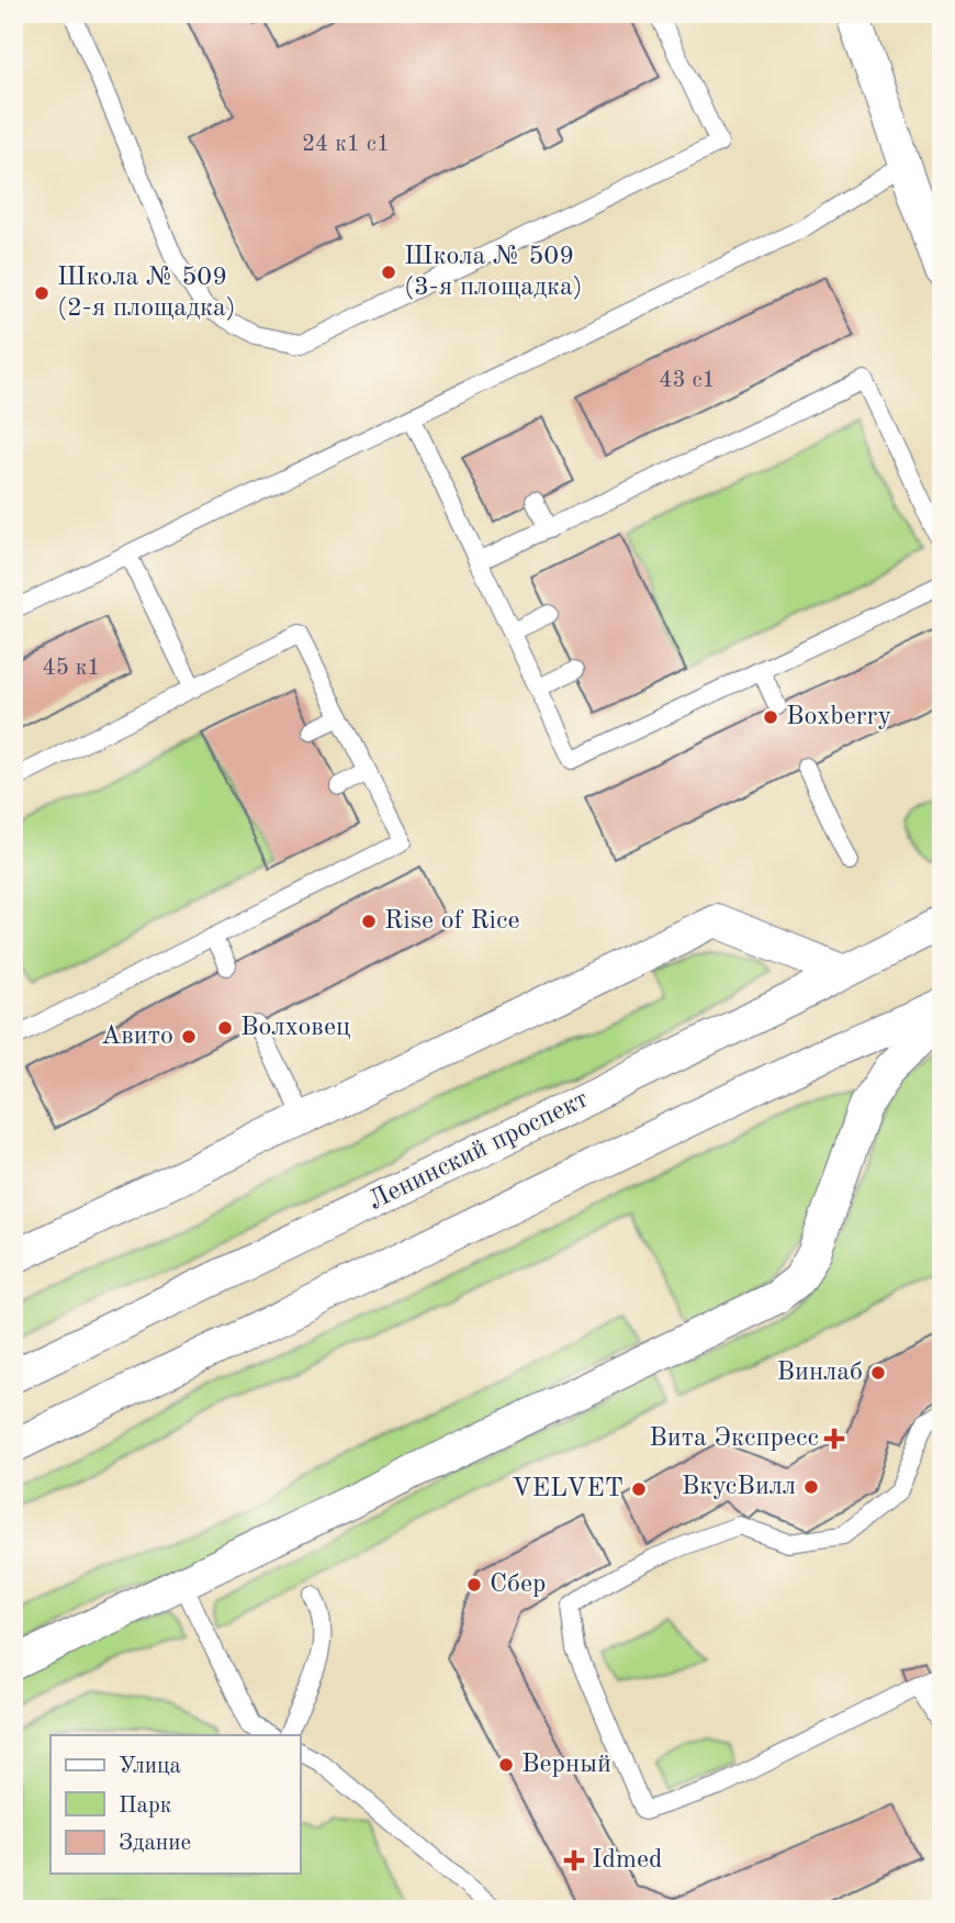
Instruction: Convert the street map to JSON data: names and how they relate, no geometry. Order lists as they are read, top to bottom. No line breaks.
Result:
{"streets":{"street":["Ленинский проспект"]},"places":{"other":["Школа № 509 (3-я площадка)","Школа № 509 (2-я площадка)","Boxberry","Rise of Rice","Волховец","Авито","Винлаб","ВкусВилл","VELVET","Сбер","Верный"],"health":["Вита Экспресс","Idmed"]},"house_numbers":["24 к1 с1","43 с1","45 к1"],"legend":["Улица","Парк","Здание"]}
